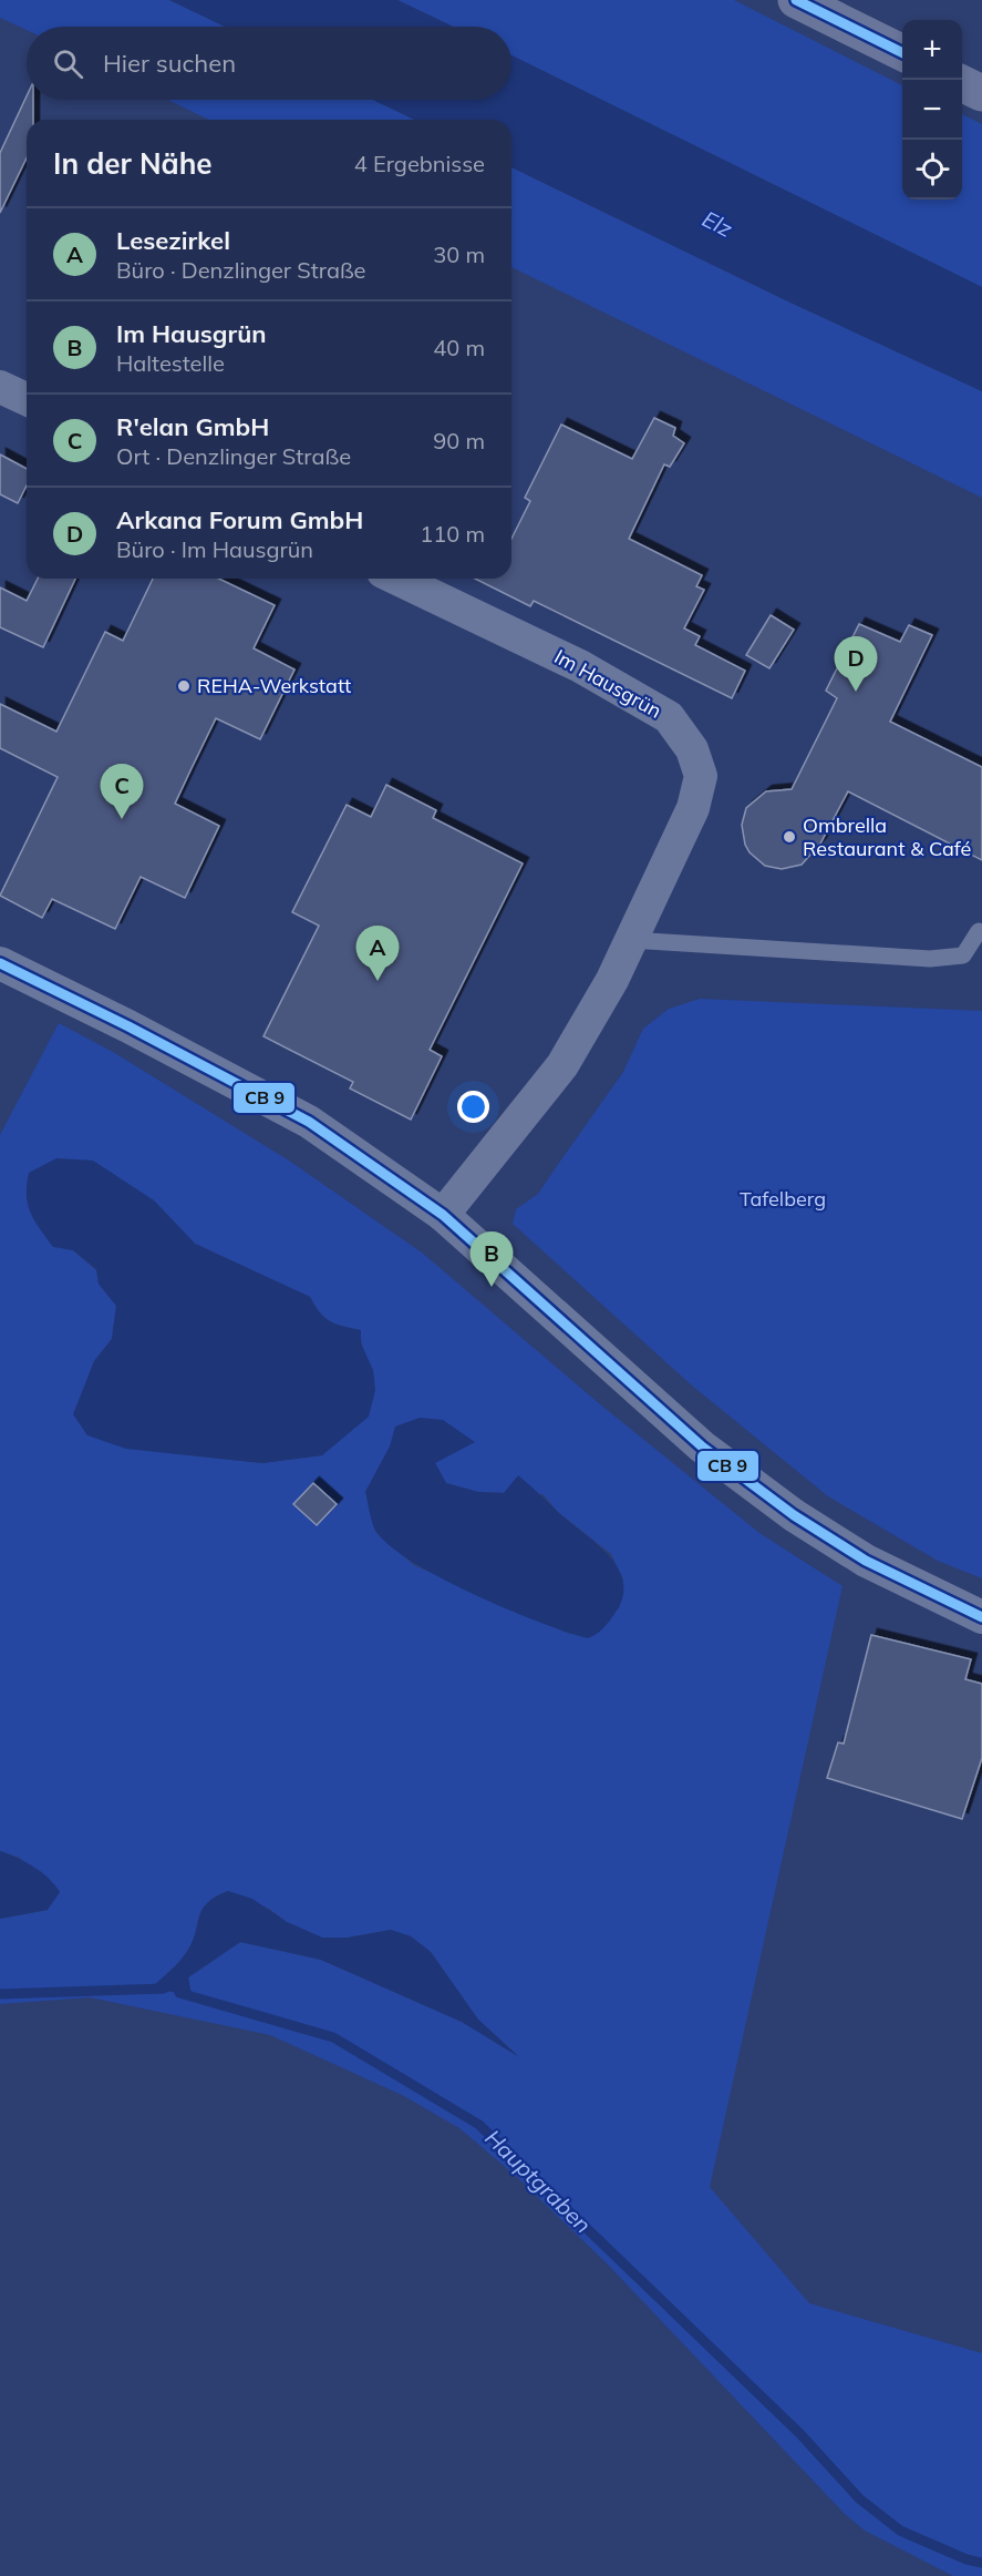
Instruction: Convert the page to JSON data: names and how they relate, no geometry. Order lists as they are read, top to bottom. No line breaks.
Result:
{"streets":{"street":["Im Hausgrün"]},"water":["Elz","Hauptgraben"],"parks":["Tafelberg"],"places":["REHA-Werkstatt","Ombrella Restaurant & Café"],"page":{"map_buttons":["+","−"],"search":"Hier suchen","heading":["In der Nähe","4 Ergebnisse"],"list":[{"mark":"A","name":"Lesezirkel","note":"Büro · Denzlinger Straße","value":"30 m"},{"mark":"B","name":"Im Hausgrün","note":"Haltestelle","value":"40 m"},{"mark":"C","name":"R'elan GmbH","note":"Ort · Denzlinger Straße","value":"90 m"},{"mark":"D","name":"Arkana Forum GmbH","note":"Büro · Im Hausgrün","value":"110 m"}],"pins":["D","C","A","B"]}}
